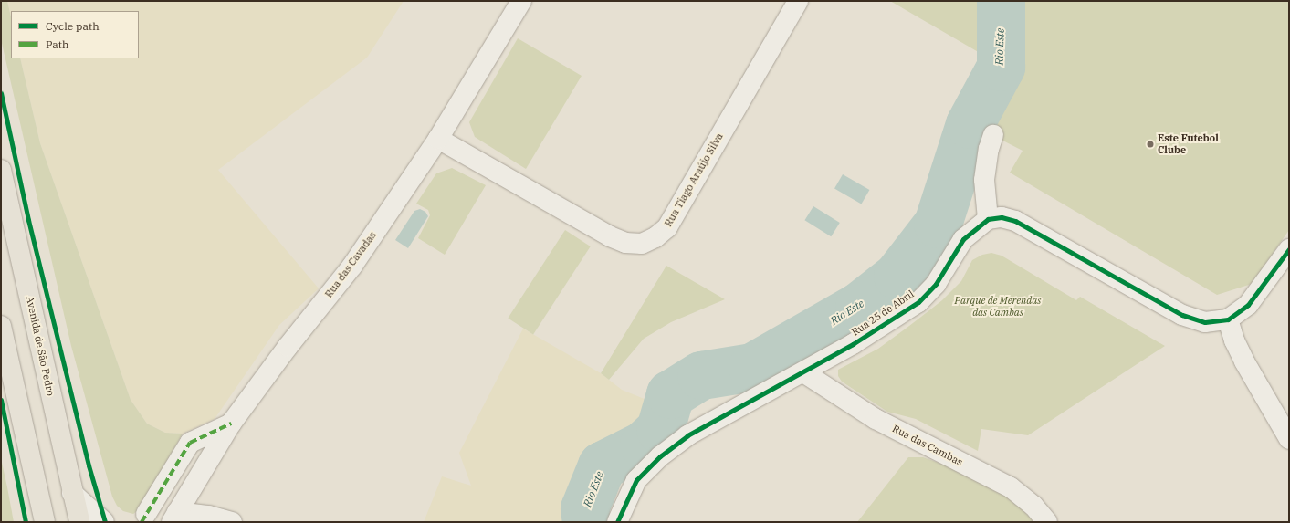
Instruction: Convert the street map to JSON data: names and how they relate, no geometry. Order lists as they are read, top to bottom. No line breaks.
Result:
{"streets":{"main road":["Avenida de São Pedro"],"street":["Rua Tiago Araújo Silva","Rua das Cavadas","Rua 25 de Abril","Rua das Cambas"]},"crossings":[["Rua Tiago Araújo Silva","Rua das Cavadas"],["Rua 25 de Abril","Rua das Cambas"]],"water":["Rio Este"],"parks":["Parque de Merendas das Cambas"],"places":["Este Futebol Clube"],"legend":["Cycle path","Path"]}
